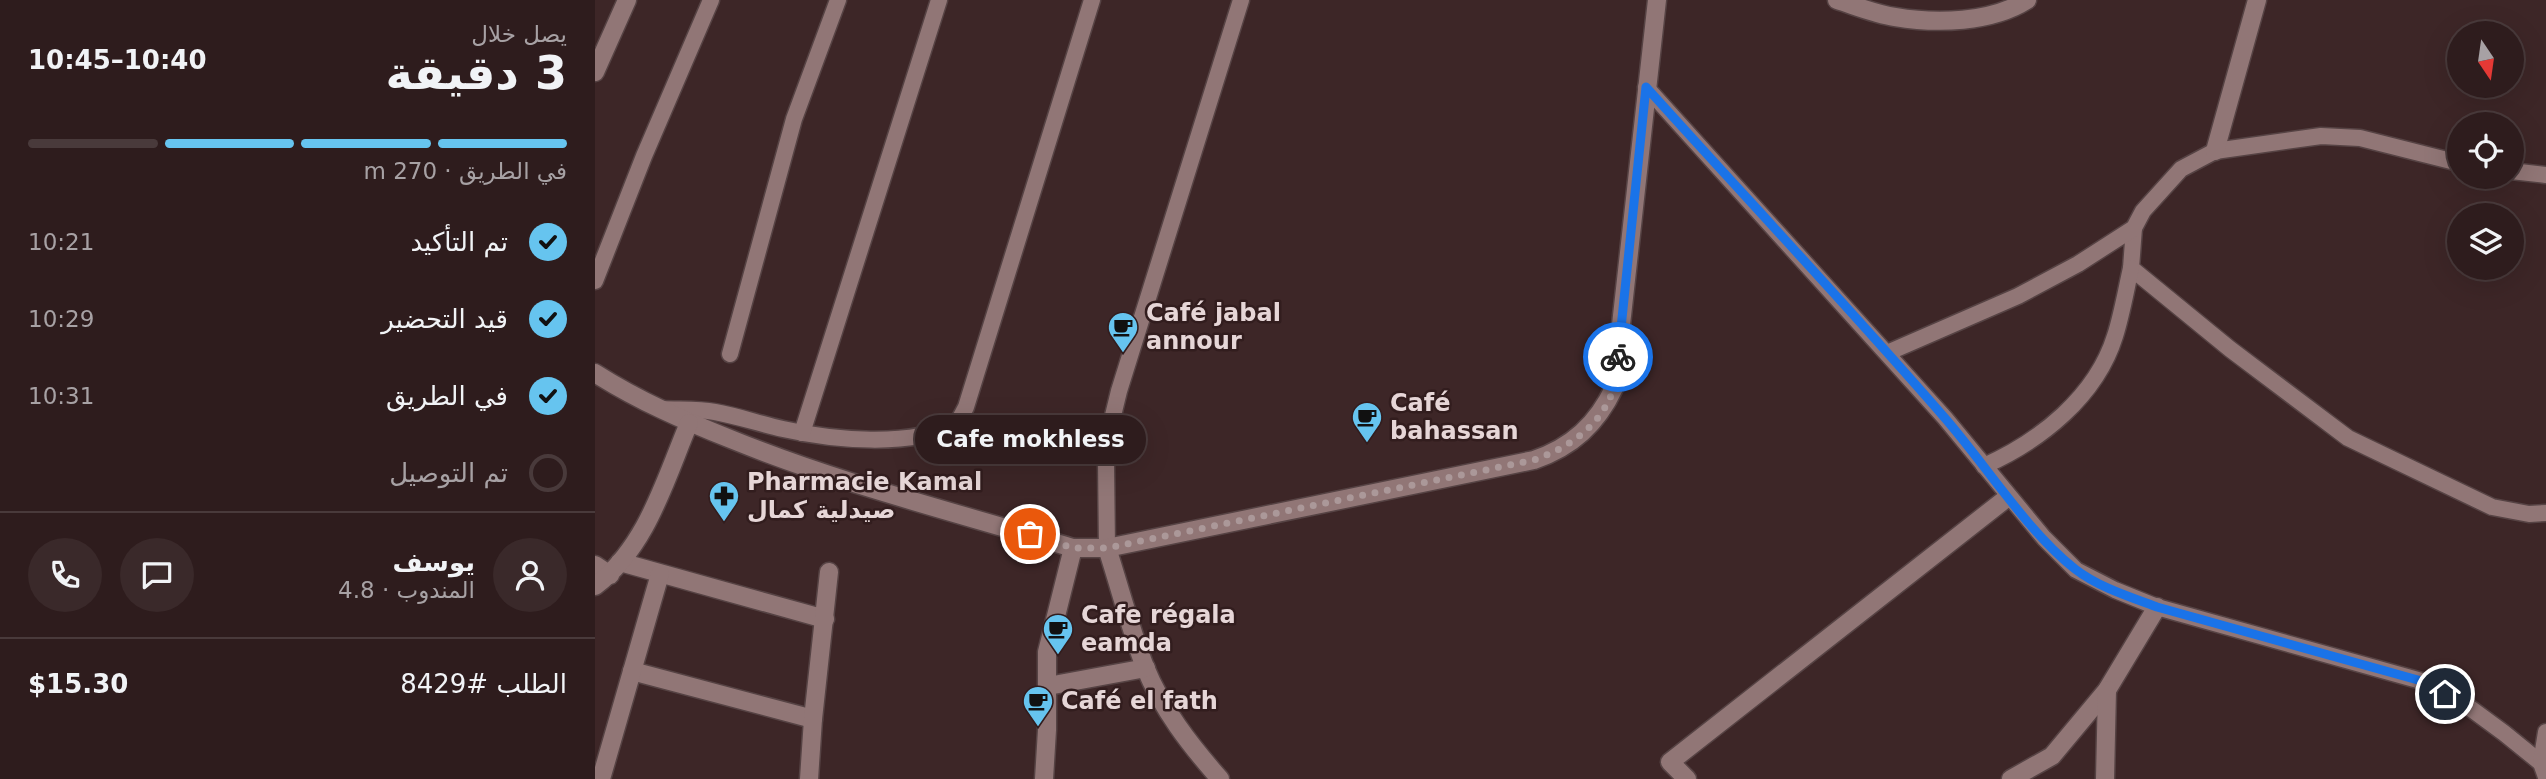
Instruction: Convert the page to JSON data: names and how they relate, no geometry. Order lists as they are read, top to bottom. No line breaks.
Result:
{"places":{"cafe":["Café jabal annour","Café bahassan","Cafe régala eamda","Café el fath"],"pharmacy":["Pharmacie Kamal صيدلية كمال"],"other":["Cafe mokhless"]},"north":"bottom","page":{"heading":["3 دقيقة","يصل خلال","10:40–10:45"],"panel":["يوسف","المندوب · 4.8","الطلب #8429","$15.30"],"bar":"في الطريق · 270 m","list":[["تم التأكيد","10:21"],["قيد التحضير","10:29"],["في الطريق","10:31"],"تم التوصيل"],"bubble":"Cafe mokhless"}}
